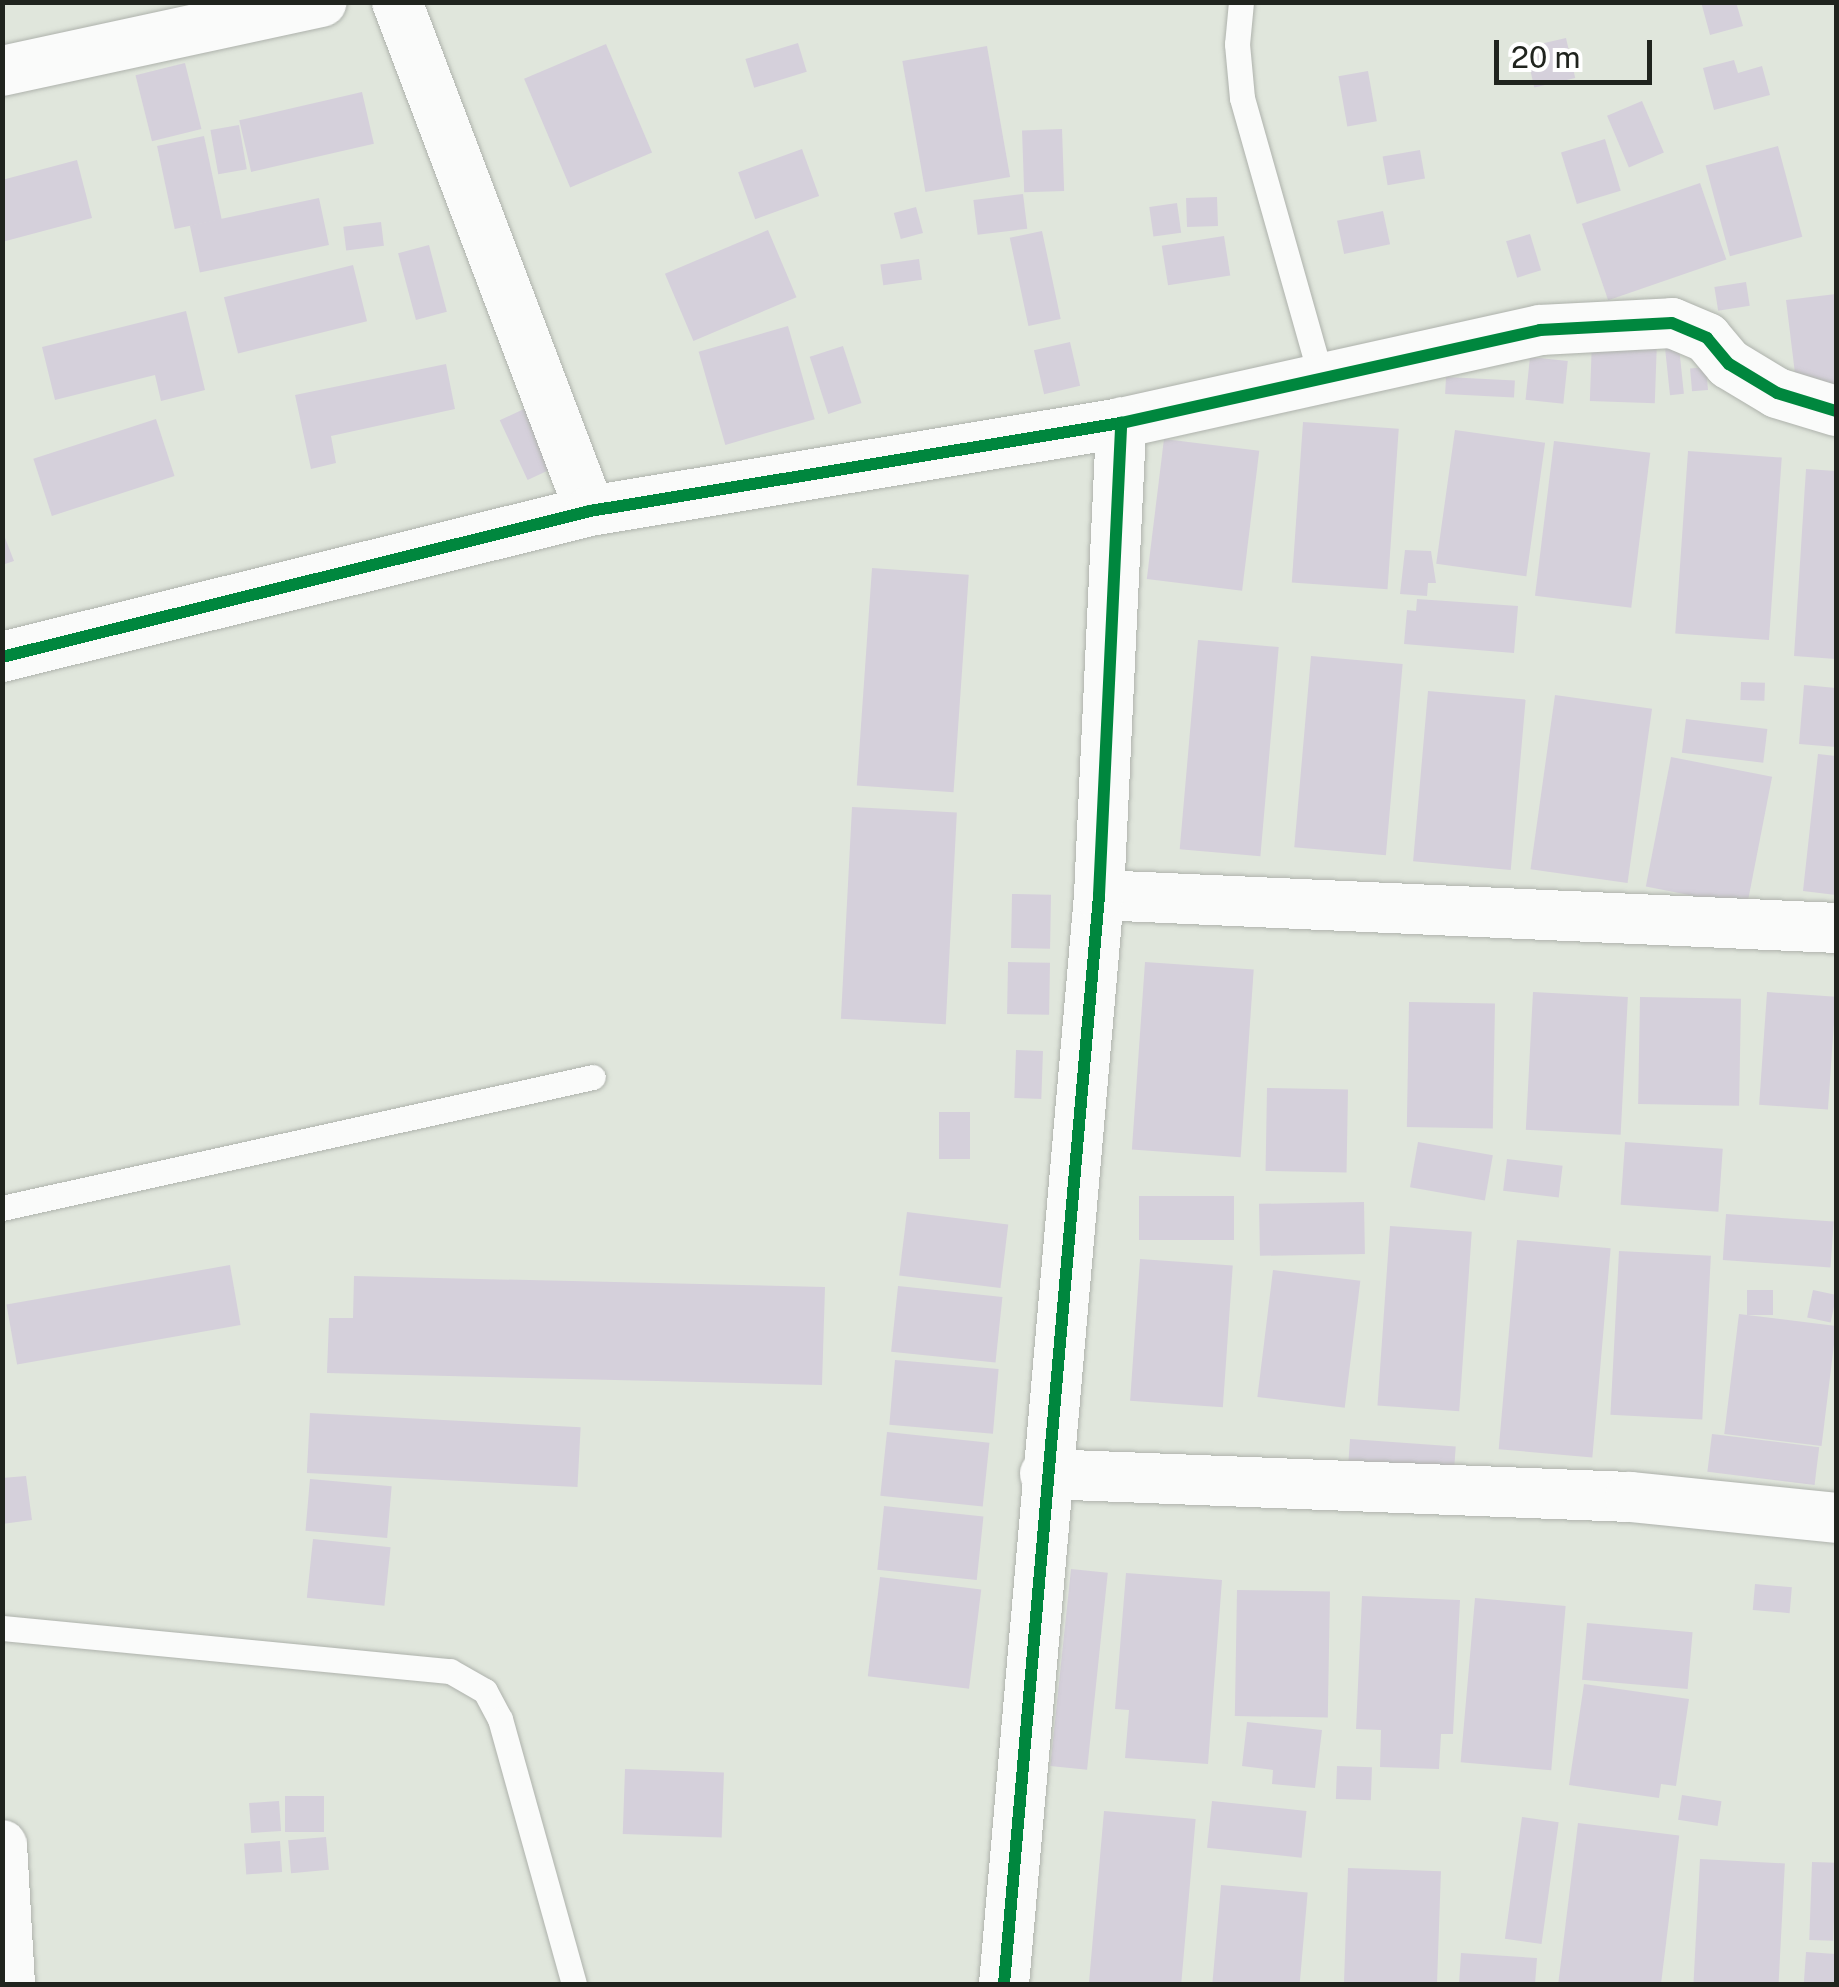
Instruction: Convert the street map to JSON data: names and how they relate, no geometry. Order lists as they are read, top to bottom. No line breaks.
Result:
{"scale_bar":"20 m"}
